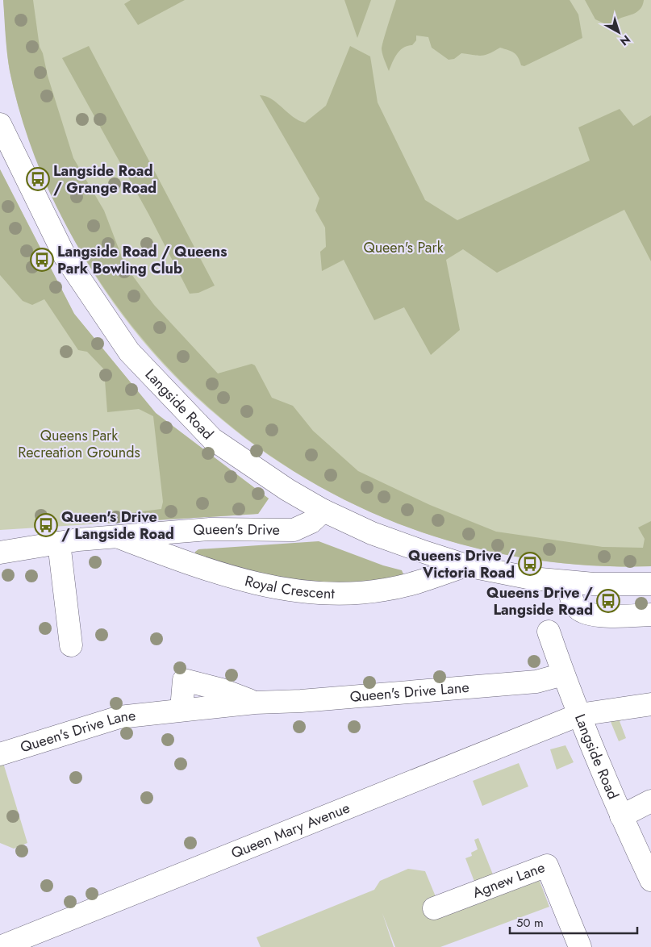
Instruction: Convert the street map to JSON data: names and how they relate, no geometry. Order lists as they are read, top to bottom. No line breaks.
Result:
{"streets":{"street":["Langside Road","Queen's Drive","Royal Crescent","Queen's Drive Lane","Queen Mary Avenue","Agnew Lane"]},"crossings":[["Langside Road","Queen's Drive"],["Langside Road","Royal Crescent"],["Langside Road","Queen's Drive Lane"],["Langside Road","Queen Mary Avenue"],["Queen's Drive","Royal Crescent"]],"parks":["Queen's Park","Queens Park Recreation Grounds"],"places":{"bus stop":["Langside Road / Grange Road","Langside Road / Queens Park Bowling Club","Queen's Drive / Langside Road","Queens Drive / Victoria Road","Queens Drive / Langside Road"]},"scale_bar":"50 m","north":"bottom right"}
